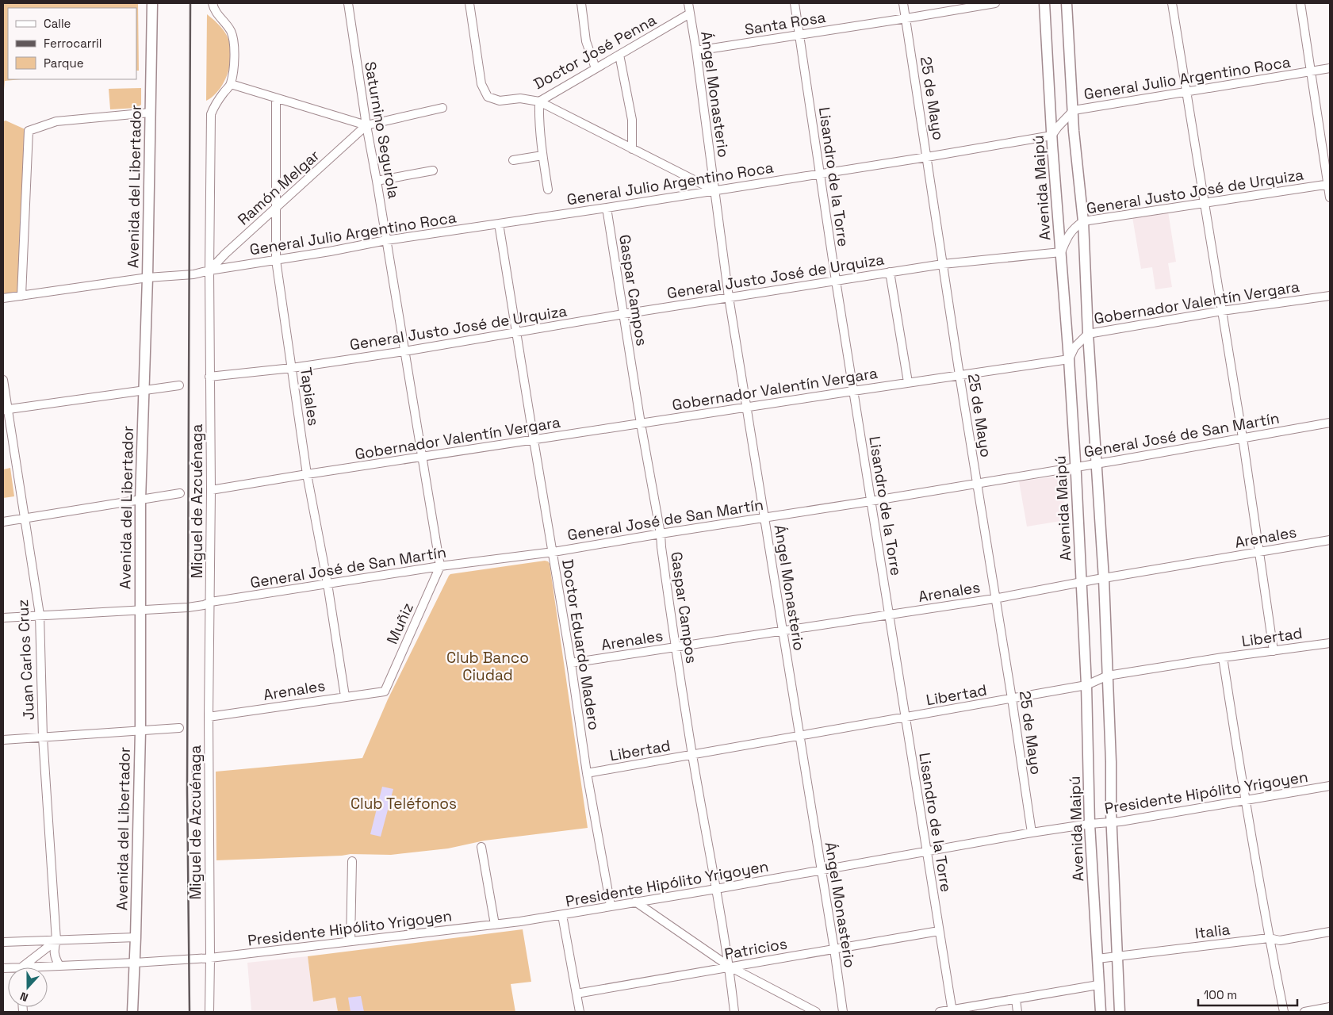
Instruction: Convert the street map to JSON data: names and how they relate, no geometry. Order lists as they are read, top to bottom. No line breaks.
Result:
{"streets":{"main road":["Avenida del Libertador","Avenida Maipú"],"street":["Santa Rosa","Doctor José Penna","General Julio Argentino Roca","Ángel Monasterio","25 de Mayo","Saturnino Segurola","Lisandro de la Torre","Ramón Melgar","General Justo José de Urquiza","Gaspar Campos","Gobernador Valentín Vergara","Tapiales","General José de San Martín","Miguel de Azcuénaga","Arenales","Muñiz","Libertad","Doctor Eduardo Madero","Juan Carlos Cruz","Presidente Hipólito Yrigoyen","Italia","Patricios"]},"crossings":[["Santa Rosa","Ángel Monasterio"],["Santa Rosa","25 de Mayo"],["Santa Rosa","Lisandro de la Torre"],["Doctor José Penna","Ángel Monasterio"],["General Julio Argentino Roca","Ángel Monasterio"],["General Julio Argentino Roca","25 de Mayo"],["General Julio Argentino Roca","Saturnino Segurola"],["General Julio Argentino Roca","Lisandro de la Torre"],["General Julio Argentino Roca","Avenida del Libertador"],["General Julio Argentino Roca","Ramón Melgar"],["General Julio Argentino Roca","Avenida Maipú"],["General Julio Argentino Roca","Gaspar Campos"],["General Julio Argentino Roca","Tapiales"],["General Julio Argentino Roca","Miguel de Azcuénaga"],["General Julio Argentino Roca","Doctor Eduardo Madero"],["Ángel Monasterio","General Justo José de Urquiza"],["Ángel Monasterio","Gobernador Valentín Vergara"],["Ángel Monasterio","General José de San Martín"],["Ángel Monasterio","Arenales"],["Ángel Monasterio","Libertad"],["Ángel Monasterio","Presidente Hipólito Yrigoyen"],["Ángel Monasterio","Patricios"],["25 de Mayo","General Justo José de Urquiza"],["25 de Mayo","Gobernador Valentín Vergara"],["25 de Mayo","General José de San Martín"],["25 de Mayo","Arenales"],["25 de Mayo","Libertad"],["25 de Mayo","Presidente Hipólito Yrigoyen"],["Saturnino Segurola","Ramón Melgar"],["Saturnino Segurola","General Justo José de Urquiza"],["Saturnino Segurola","Gobernador Valentín Vergara"],["Saturnino Segurola","General José de San Martín"],["Saturnino Segurola","Muñiz"],["Lisandro de la Torre","General Justo José de Urquiza"],["Lisandro de la Torre","Gobernador Valentín Vergara"],["Lisandro de la Torre","General José de San Martín"],["Lisandro de la Torre","Arenales"],["Lisandro de la Torre","Libertad"],["Lisandro de la Torre","Presidente Hipólito Yrigoyen"],["Lisandro de la Torre","Patricios"],["Avenida del Libertador","General José de San Martín"],["Avenida del Libertador","Presidente Hipólito Yrigoyen"],["Ramón Melgar","Tapiales"],["Ramón Melgar","Miguel de Azcuénaga"],["Avenida Maipú","General Justo José de Urquiza"],["Avenida Maipú","Gobernador Valentín Vergara"],["Avenida Maipú","General José de San Martín"],["Avenida Maipú","Arenales"],["Avenida Maipú","Libertad"],["Avenida Maipú","Presidente Hipólito Yrigoyen"],["Avenida Maipú","Italia"],["General Justo José de Urquiza","Gaspar Campos"],["General Justo José de Urquiza","Tapiales"],["General Justo José de Urquiza","Miguel de Azcuénaga"],["General Justo José de Urquiza","Doctor Eduardo Madero"],["Gaspar Campos","Gobernador Valentín Vergara"],["Gaspar Campos","General José de San Martín"],["Gaspar Campos","Arenales"],["Gaspar Campos","Libertad"],["Gaspar Campos","Presidente Hipólito Yrigoyen"],["Gaspar Campos","Patricios"],["Gobernador Valentín Vergara","Tapiales"],["Gobernador Valentín Vergara","Miguel de Azcuénaga"],["Gobernador Valentín Vergara","Doctor Eduardo Madero"],["Tapiales","General José de San Martín"],["Tapiales","Arenales"],["General José de San Martín","Miguel de Azcuénaga"],["General José de San Martín","Muñiz"],["General José de San Martín","Doctor Eduardo Madero"],["General José de San Martín","Juan Carlos Cruz"],["Miguel de Azcuénaga","Arenales"],["Miguel de Azcuénaga","Presidente Hipólito Yrigoyen"],["Arenales","Muñiz"],["Arenales","Doctor Eduardo Madero"],["Libertad","Doctor Eduardo Madero"],["Doctor Eduardo Madero","Presidente Hipólito Yrigoyen"],["Juan Carlos Cruz","Presidente Hipólito Yrigoyen"]],"parks":["Club Banco Ciudad","Club Teléfonos"],"legend":["Calle","Ferrocarril","Parque"],"scale_bar":"100 m","north":"bottom"}
